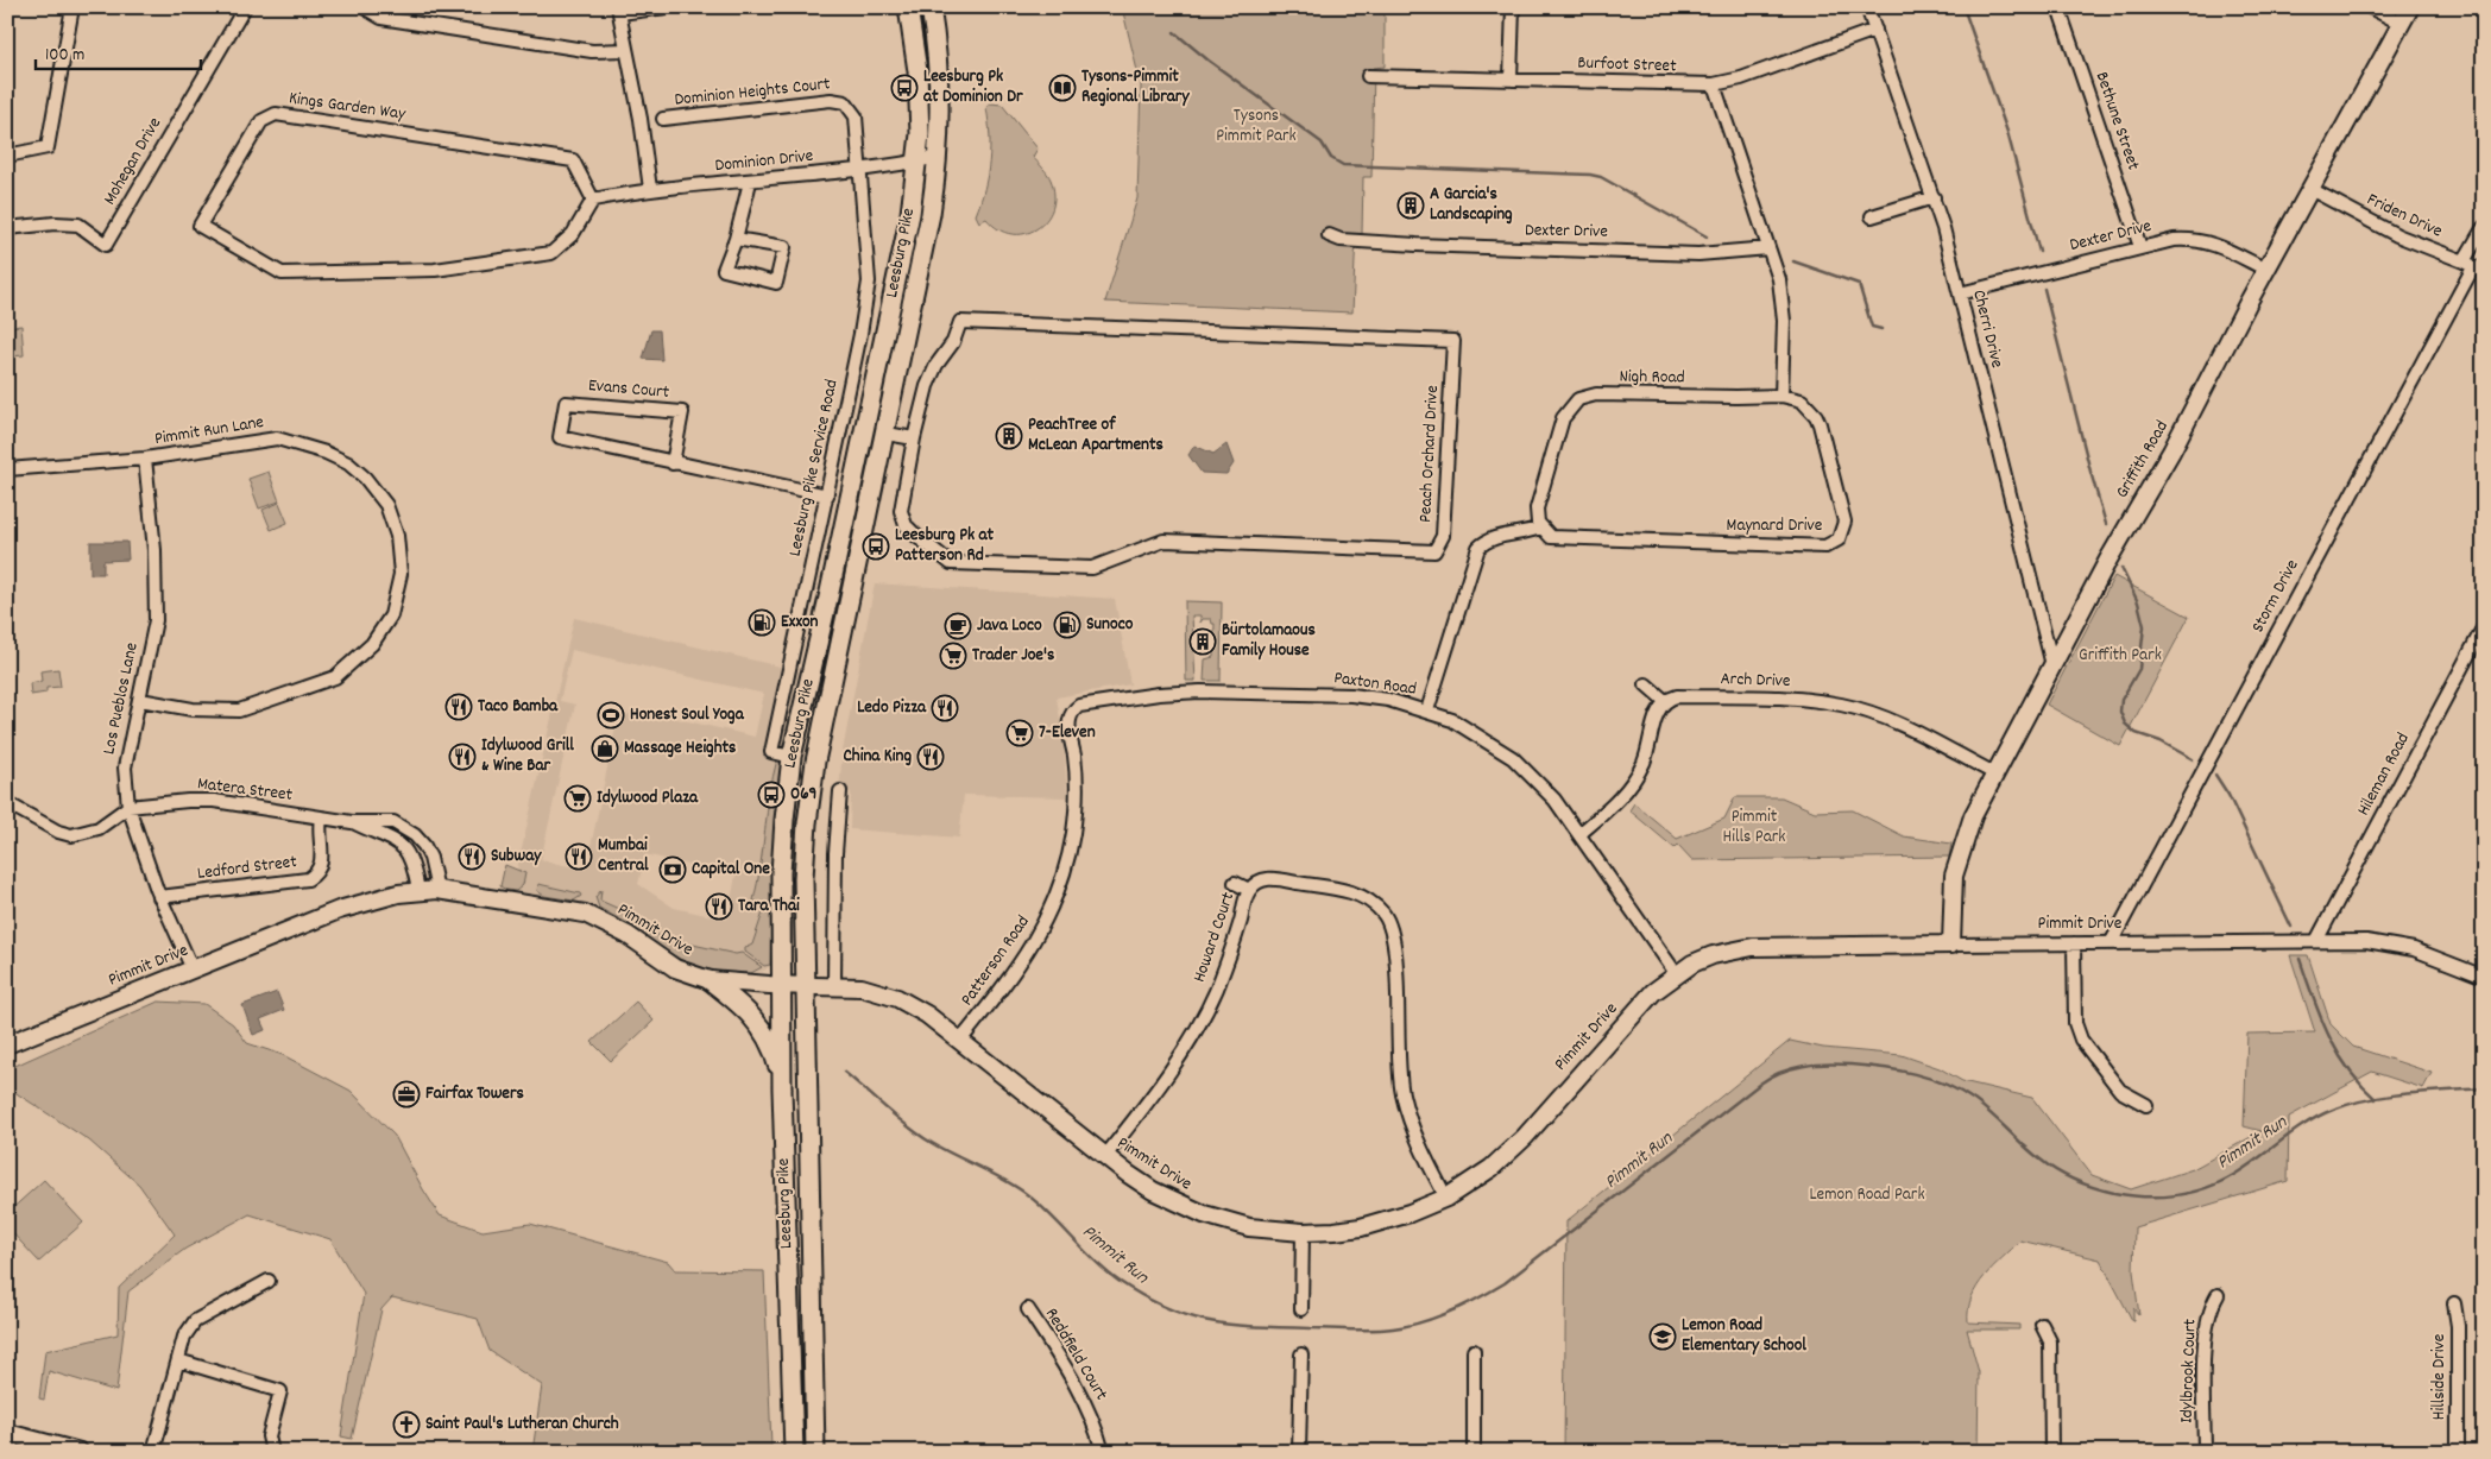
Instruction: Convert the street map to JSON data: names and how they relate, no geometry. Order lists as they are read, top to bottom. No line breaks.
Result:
{"streets":{"main road":["Leesburg Pike"],"street":["Burfoot Street","Dominion Heights Court","Kings Garden Way","Bethune Street","Mohegan Drive","Dominion Drive","Friden Drive","Dexter Drive","Cherri Drive","Nigh Road","Evans Court","Pimmit Run Lane","Peach Orchard Drive","Griffith Road","Leesburg Pike Service Road","Maynard Drive","Storm Drive","Arch Drive","Paxton Road","Los Pueblos Lane","Hileman Road","Matera Street","Ledford Street","Pimmit Drive","Howard Court","Patterson Road","Reddfield Court","Idylbrook Court","Hillside Drive"]},"crossings":[["Burfoot Street","Cherri Drive"],["Dominion Heights Court","Dominion Drive"],["Dominion Heights Court","Leesburg Pike Service Road"],["Kings Garden Way","Dominion Drive"],["Bethune Street","Dexter Drive"],["Dominion Drive","Leesburg Pike"],["Dominion Drive","Leesburg Pike Service Road"],["Friden Drive","Griffith Road"],["Friden Drive","Storm Drive"],["Dexter Drive","Cherri Drive"],["Dexter Drive","Griffith Road"],["Leesburg Pike","Leesburg Pike Service Road"],["Leesburg Pike","Pimmit Drive"],["Cherri Drive","Griffith Road"],["Nigh Road","Maynard Drive"],["Evans Court","Leesburg Pike Service Road"],["Pimmit Run Lane","Los Pueblos Lane"],["Griffith Road","Arch Drive"],["Griffith Road","Pimmit Drive"],["Storm Drive","Pimmit Drive"],["Paxton Road","Pimmit Drive"],["Paxton Road","Patterson Road"],["Los Pueblos Lane","Matera Street"],["Los Pueblos Lane","Ledford Street"],["Los Pueblos Lane","Pimmit Drive"],["Hileman Road","Pimmit Drive"],["Matera Street","Ledford Street"],["Matera Street","Pimmit Drive"],["Pimmit Drive","Howard Court"],["Pimmit Drive","Patterson Road"]],"water":["Pimmit Run"],"parks":["Tysons Pimmit Park","Griffith Park","Pimmit Hills Park","Lemon Road Park"],"places":{"bus stop":["Leesburg Pk at Dominion Dr","Leesburg Pk at Patterson Rd","069"],"library":["Tysons-Pimmit Regional Library"],"building":["A Garcia's Landscaping","PeachTree of McLean Apartments","Bürtolamaous Family House"],"fuel station":["Exxon","Sunoco"],"cafe":["Java Loco"],"supermarket":["Trader Joe's","7-Eleven","Idylwood Plaza"],"restaurant":["Taco Bamba","Ledo Pizza","Idylwood Grill & Wine Bar","China King","Subway","Mumbai Central","Tara Thai"],"sports":["Honest Soul Yoga"],"shop":["Massage Heights"],"bank":["Capital One"],"office":["Fairfax Towers"],"school or university":["Lemon Road Elementary School"],"church":["Saint Paul's Lutheran Church"]},"scale_bar":"100 m"}
